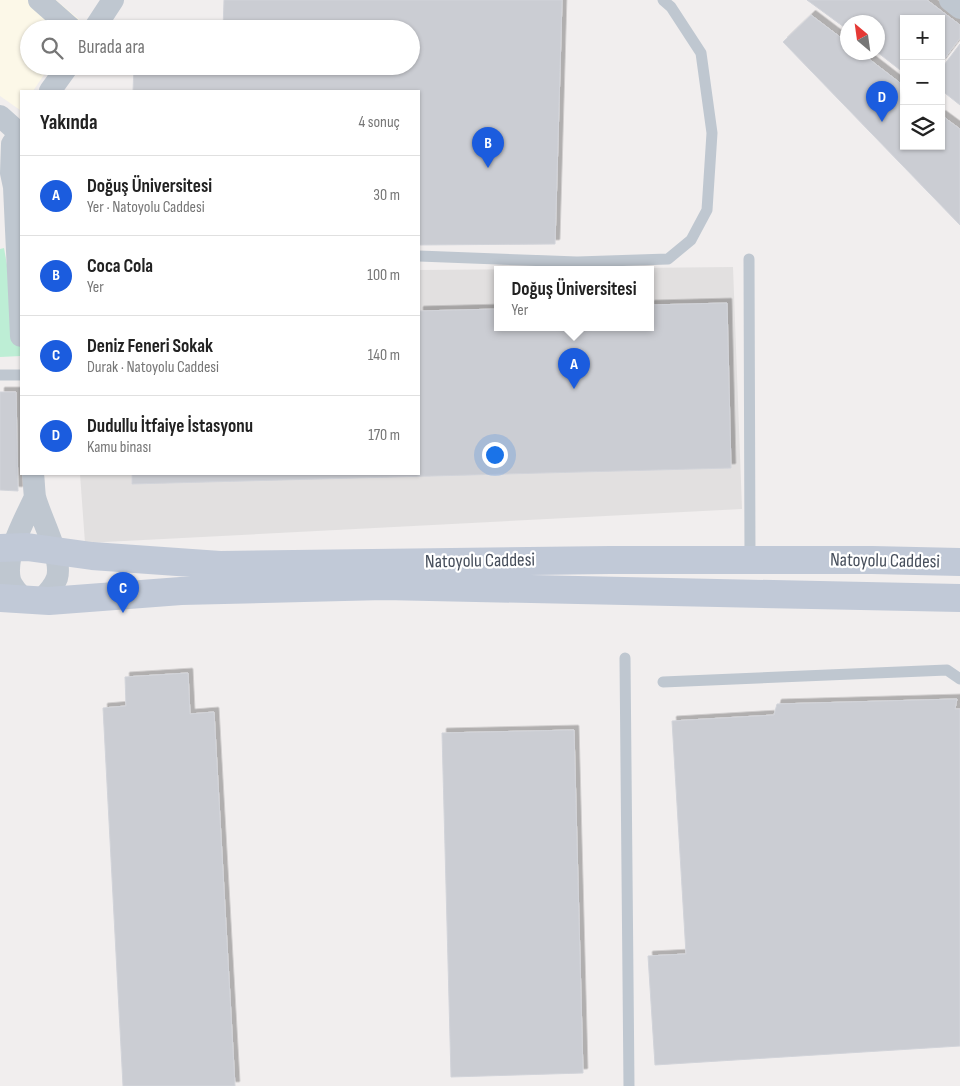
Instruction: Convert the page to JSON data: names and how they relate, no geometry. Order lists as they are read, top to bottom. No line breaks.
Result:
{"streets":{"main road":["Natoyolu Caddesi"]},"north":"top left","page":{"map_buttons":["+","−"],"search":"Burada ara","pins":["D","B","A","C"],"heading":["Yakında","4 sonuç"],"list":[{"mark":"A","name":"Doğuş Üniversitesi","note":"Yer · Natoyolu Caddesi","value":"30 m"},{"mark":"B","name":"Coca Cola","note":"Yer","value":"100 m"},{"mark":"C","name":"Deniz Feneri Sokak","note":"Durak · Natoyolu Caddesi","value":"140 m"},{"mark":"D","name":"Dudullu İtfaiye İstasyonu","note":"Kamu binası","value":"170 m"}],"popup":["Doğuş Üniversitesi","Yer"]}}
